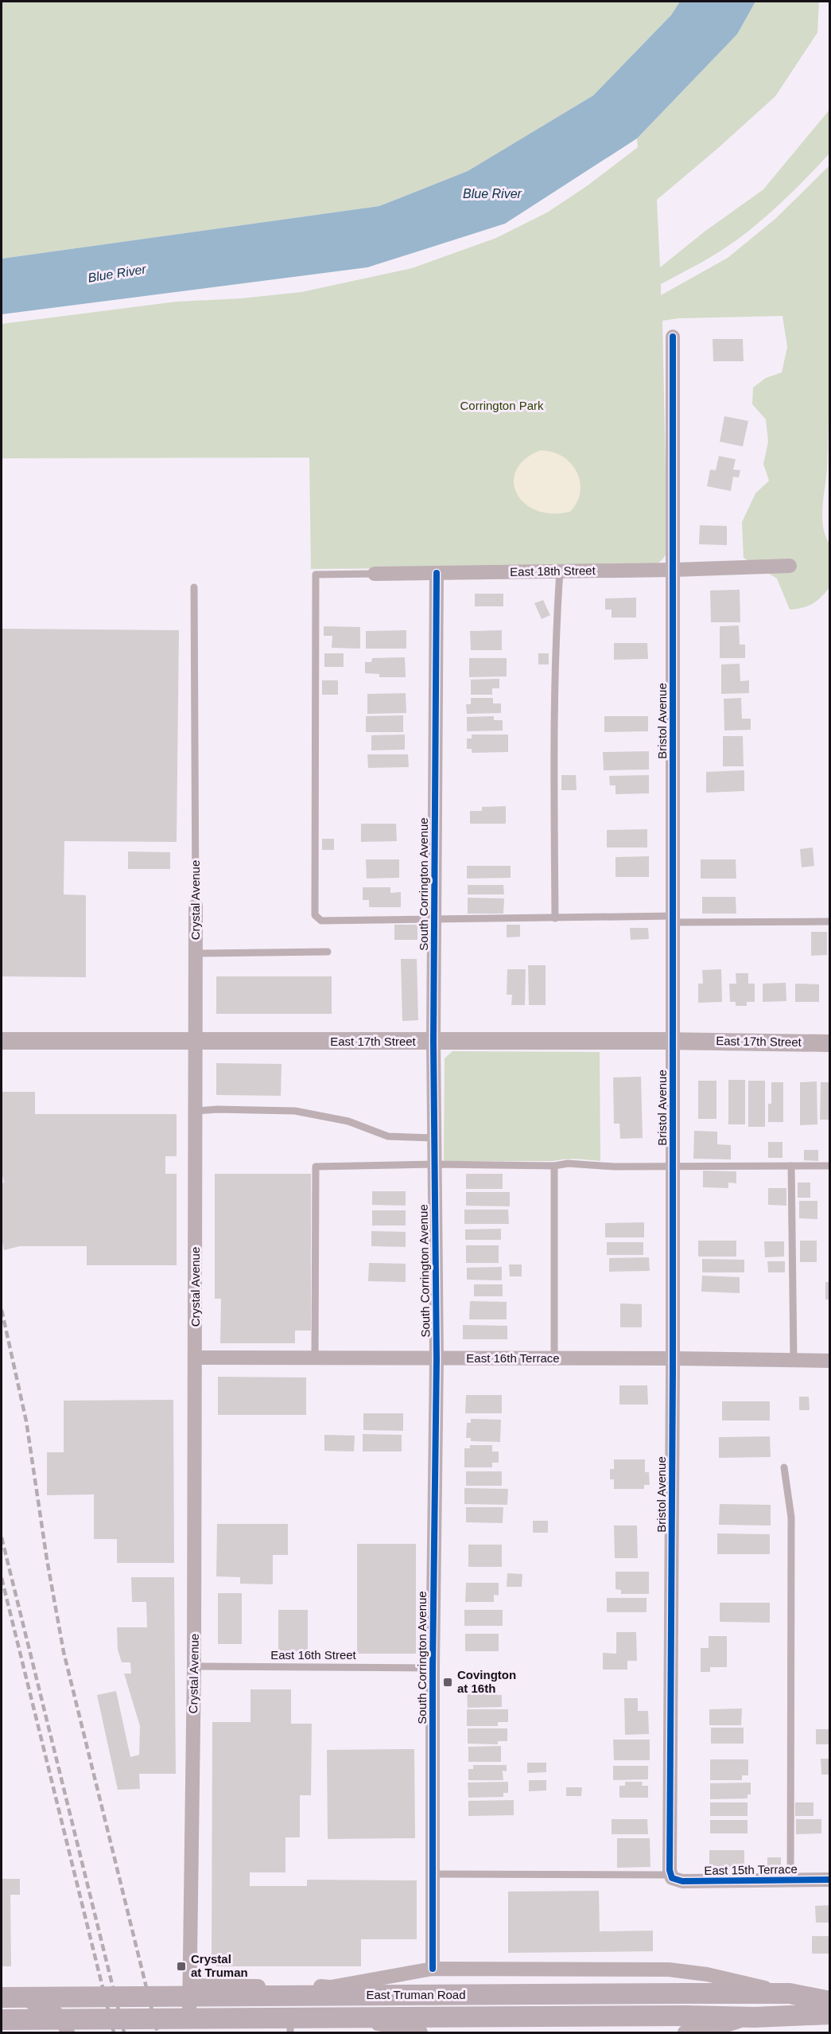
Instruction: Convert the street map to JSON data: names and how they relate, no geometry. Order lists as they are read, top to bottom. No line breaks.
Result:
{"streets":{"main road":["East Truman Road"],"street":["East 18th Street","Bristol Avenue","South Corrington Avenue","Crystal Avenue","East 17th Street","East 16th Terrace","East 15th Terrace"],"lane":["East 16th Street"]},"crossings":[["East 18th Street","Bristol Avenue"],["East 18th Street","South Corrington Avenue"],["Bristol Avenue","East 17th Street"],["Bristol Avenue","East 16th Terrace"],["Bristol Avenue","East 15th Terrace"],["South Corrington Avenue","East 17th Street"],["South Corrington Avenue","East 16th Terrace"],["South Corrington Avenue","East 16th Street"],["Crystal Avenue","East 17th Street"],["Crystal Avenue","East 16th Terrace"],["Crystal Avenue","East 16th Street"]],"water":["Blue River"],"parks":["Corrington Park"],"places":{"transit":["Covington at 16th","Crystal at Truman"]}}
